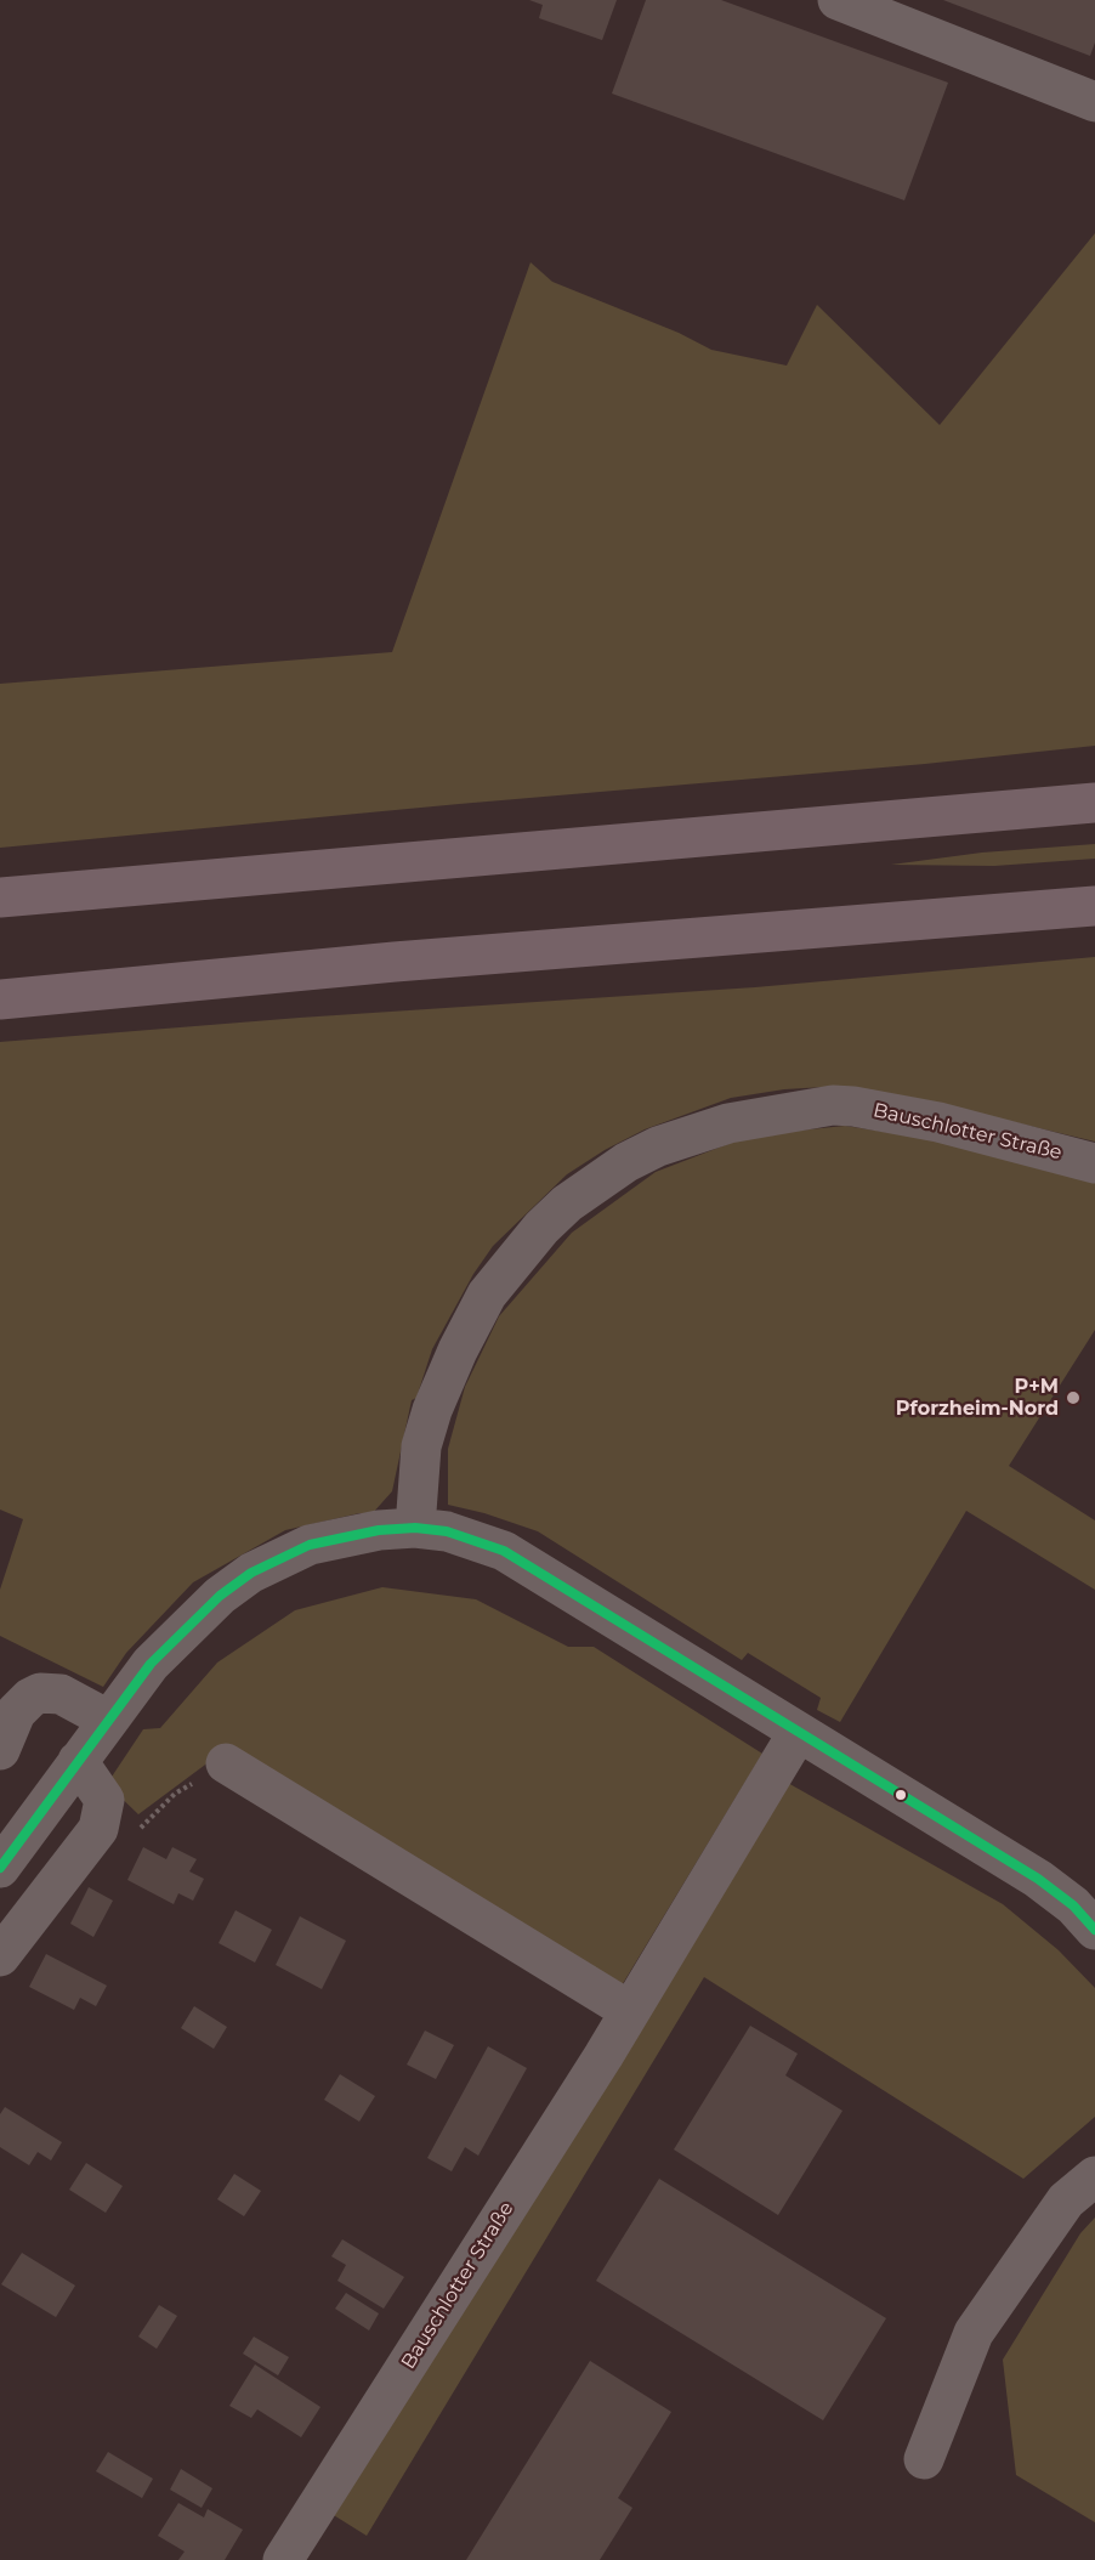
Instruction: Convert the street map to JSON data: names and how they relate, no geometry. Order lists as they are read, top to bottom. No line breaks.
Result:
{"streets":{"street":["Bauschlotter Straße"]},"places":["P+M Pforzheim-Nord"]}
